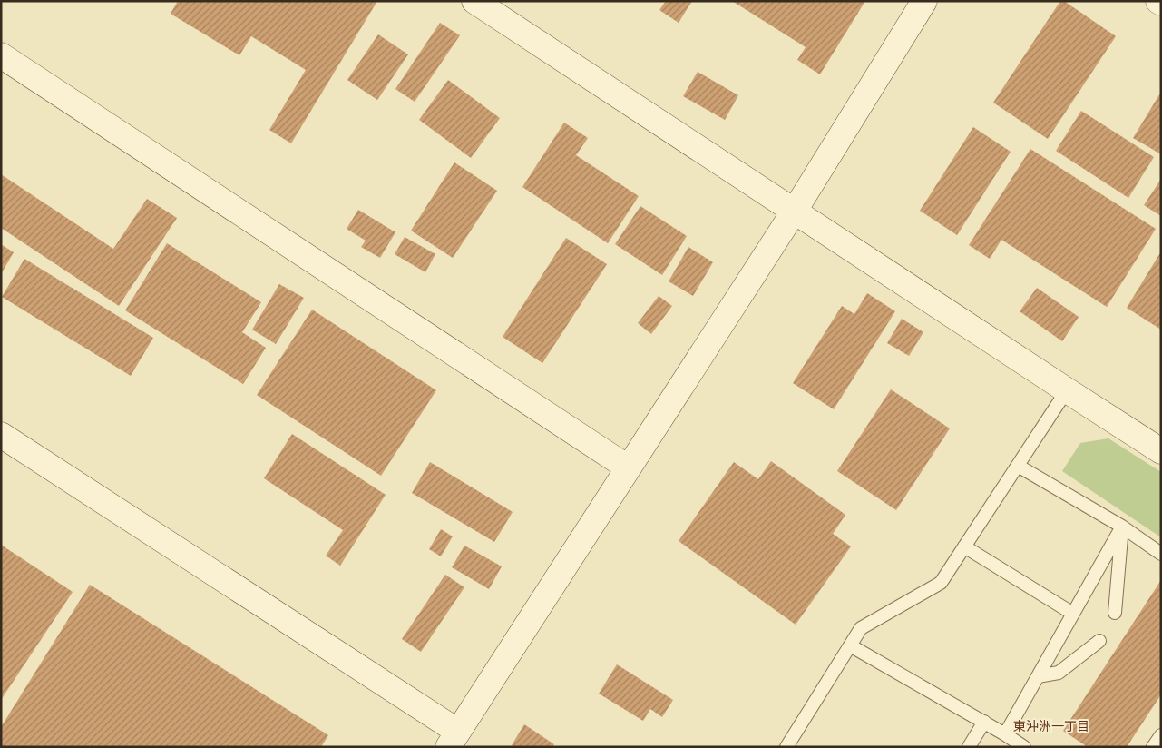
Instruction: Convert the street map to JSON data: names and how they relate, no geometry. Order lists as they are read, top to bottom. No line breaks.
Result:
{"districts":["東沖洲一丁目"]}
